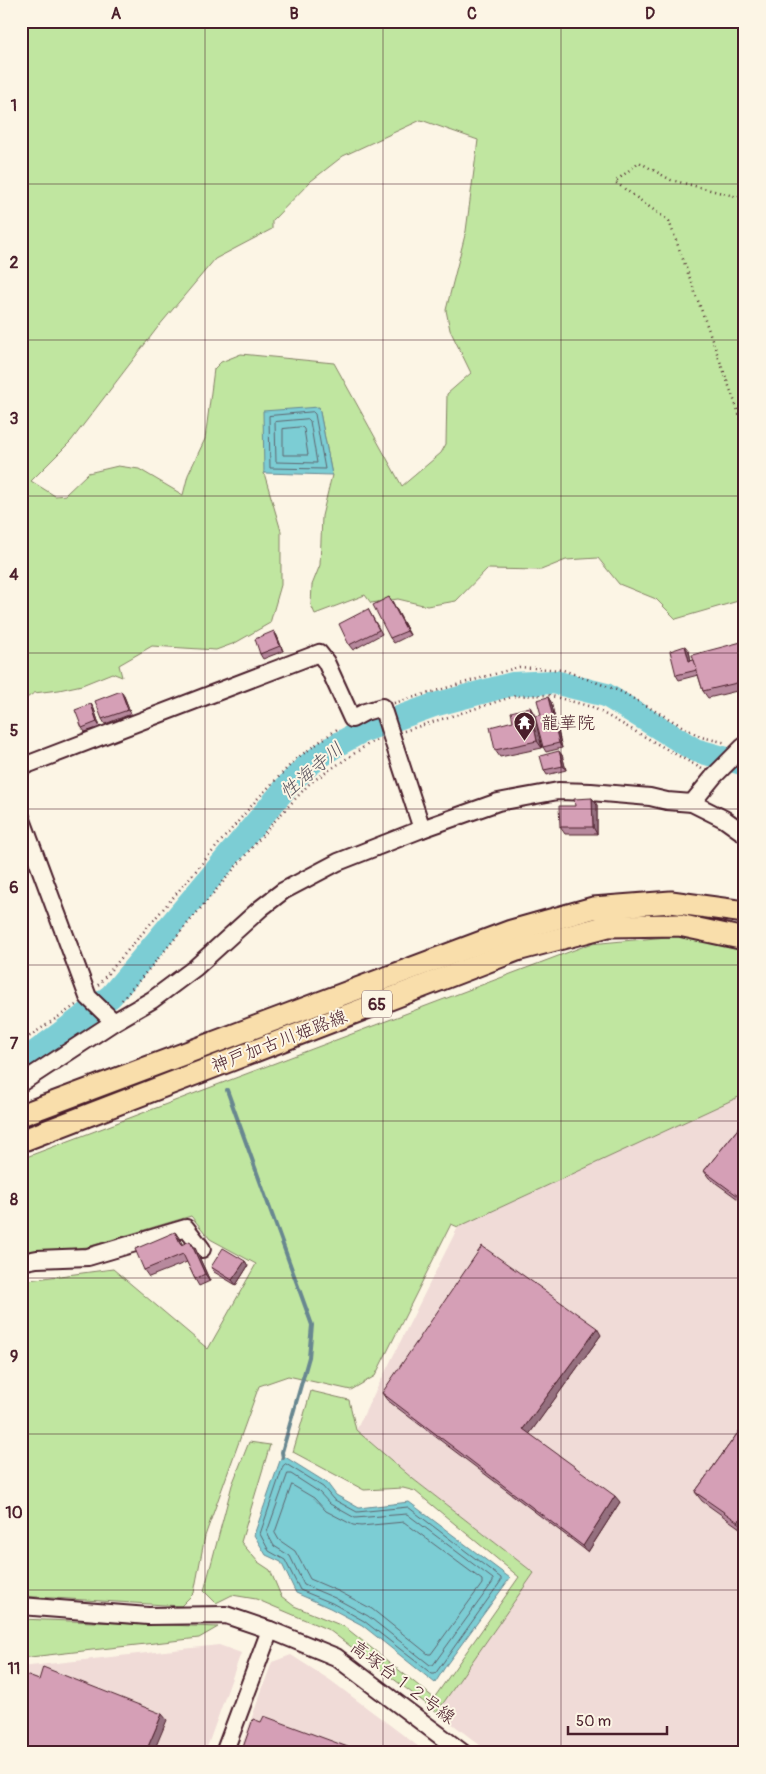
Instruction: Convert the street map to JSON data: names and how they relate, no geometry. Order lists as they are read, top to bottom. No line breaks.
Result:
{"streets":{"main road":["65","神戸加古川姫路線"],"street":["高塚台１２号線"]},"water":["性海寺川"],"places":{"temple":["龍華院"]},"scale_bar":"50 m","grid":{"columns":["A","B","C","D"],"rows":["1","2","3","4","5","6","7","8","9","10","11"]}}
